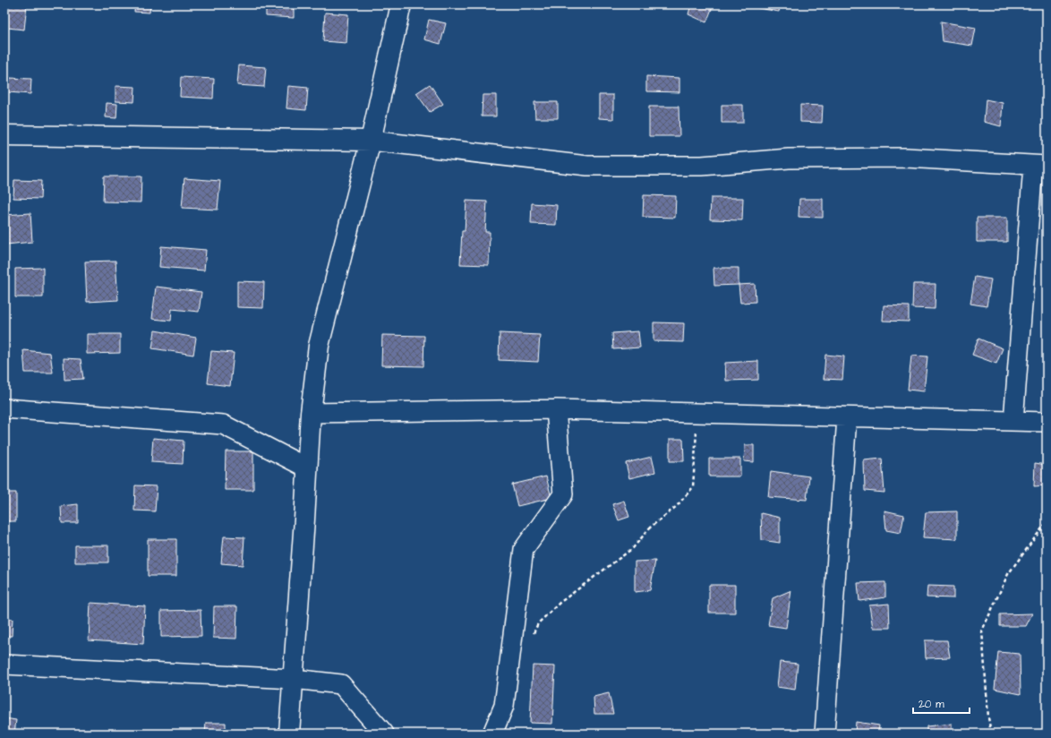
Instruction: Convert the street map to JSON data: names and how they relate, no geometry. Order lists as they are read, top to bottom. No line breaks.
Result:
{"scale_bar":"20 m"}
